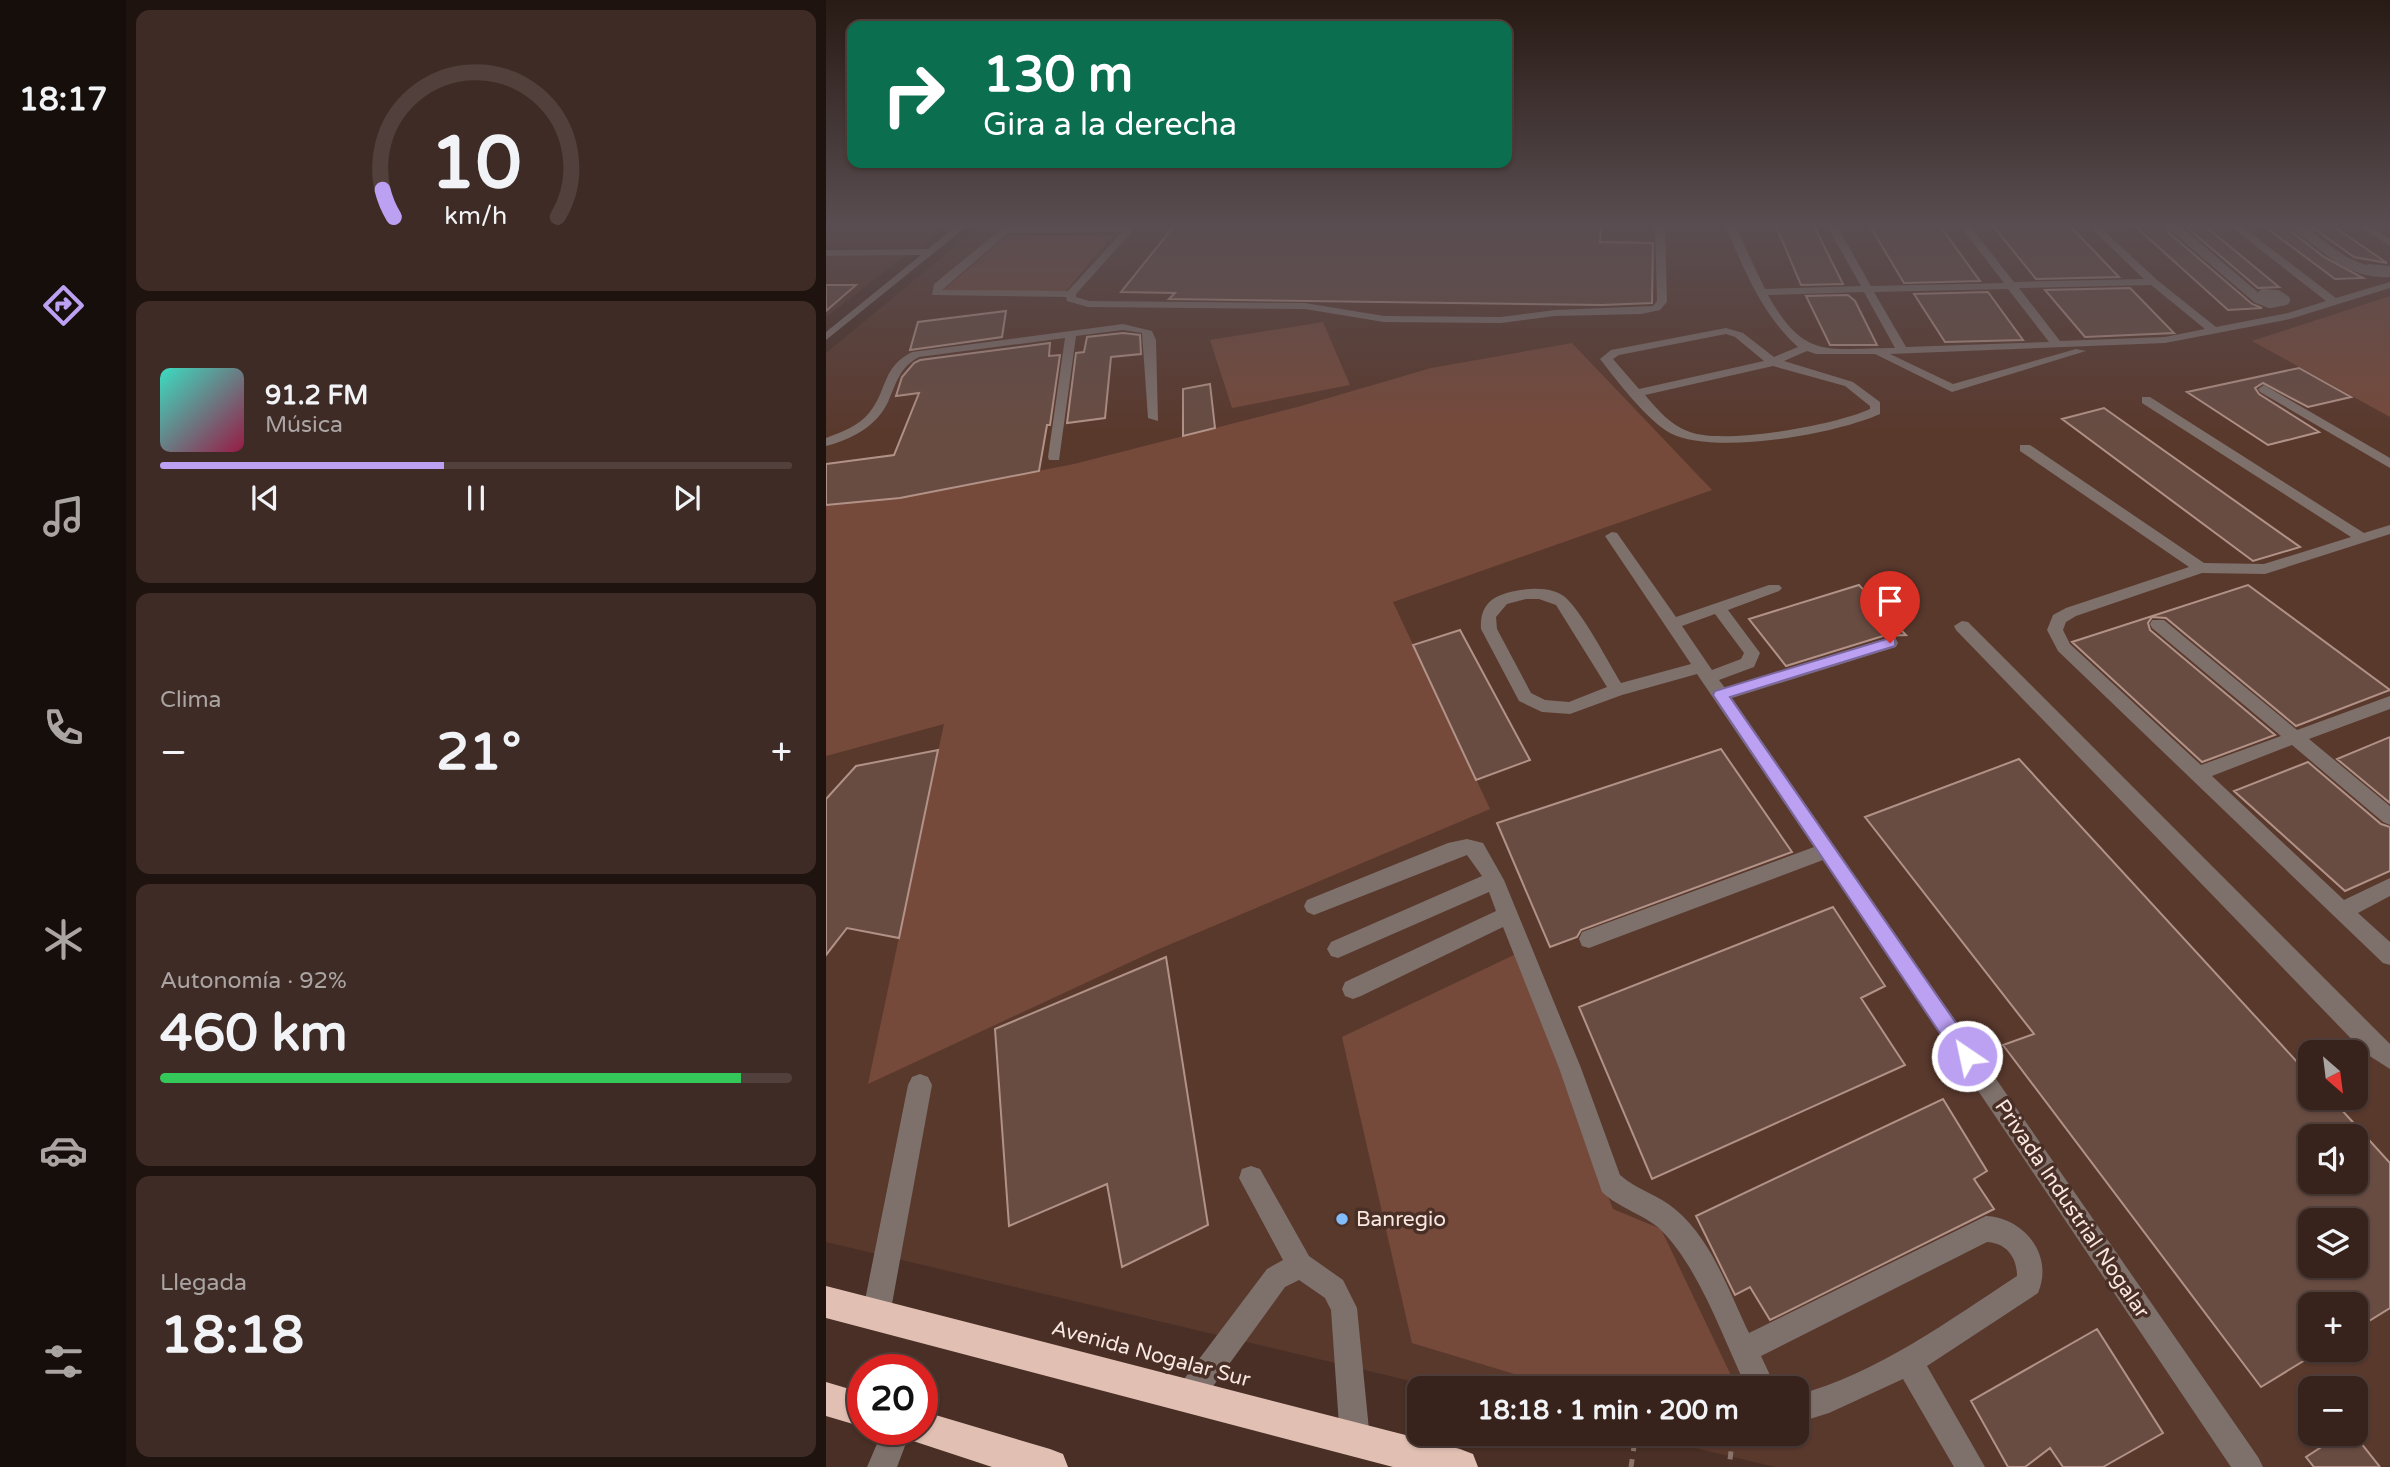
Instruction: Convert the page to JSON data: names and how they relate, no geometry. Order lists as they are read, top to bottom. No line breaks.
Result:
{"streets":{"highway":["Avenida Nogalar Sur"],"street":["Privada Industrial Nogalar"]},"places":["Banregio"],"north":"bottom right","page":{"tabs":"18:17","turn":["130 m","Gira a la derecha"],"song":["91.2 FM","Música"],"tile":["Clima",["Autonomía · 92%","460 km"],["Llegada","18:18"]],"heat":["−","21°","+"],"map_buttons":["+","−"],"limit":"20","trip":"18:18 · 1 min · 200 m","gauge":["10","km/h"]}}
